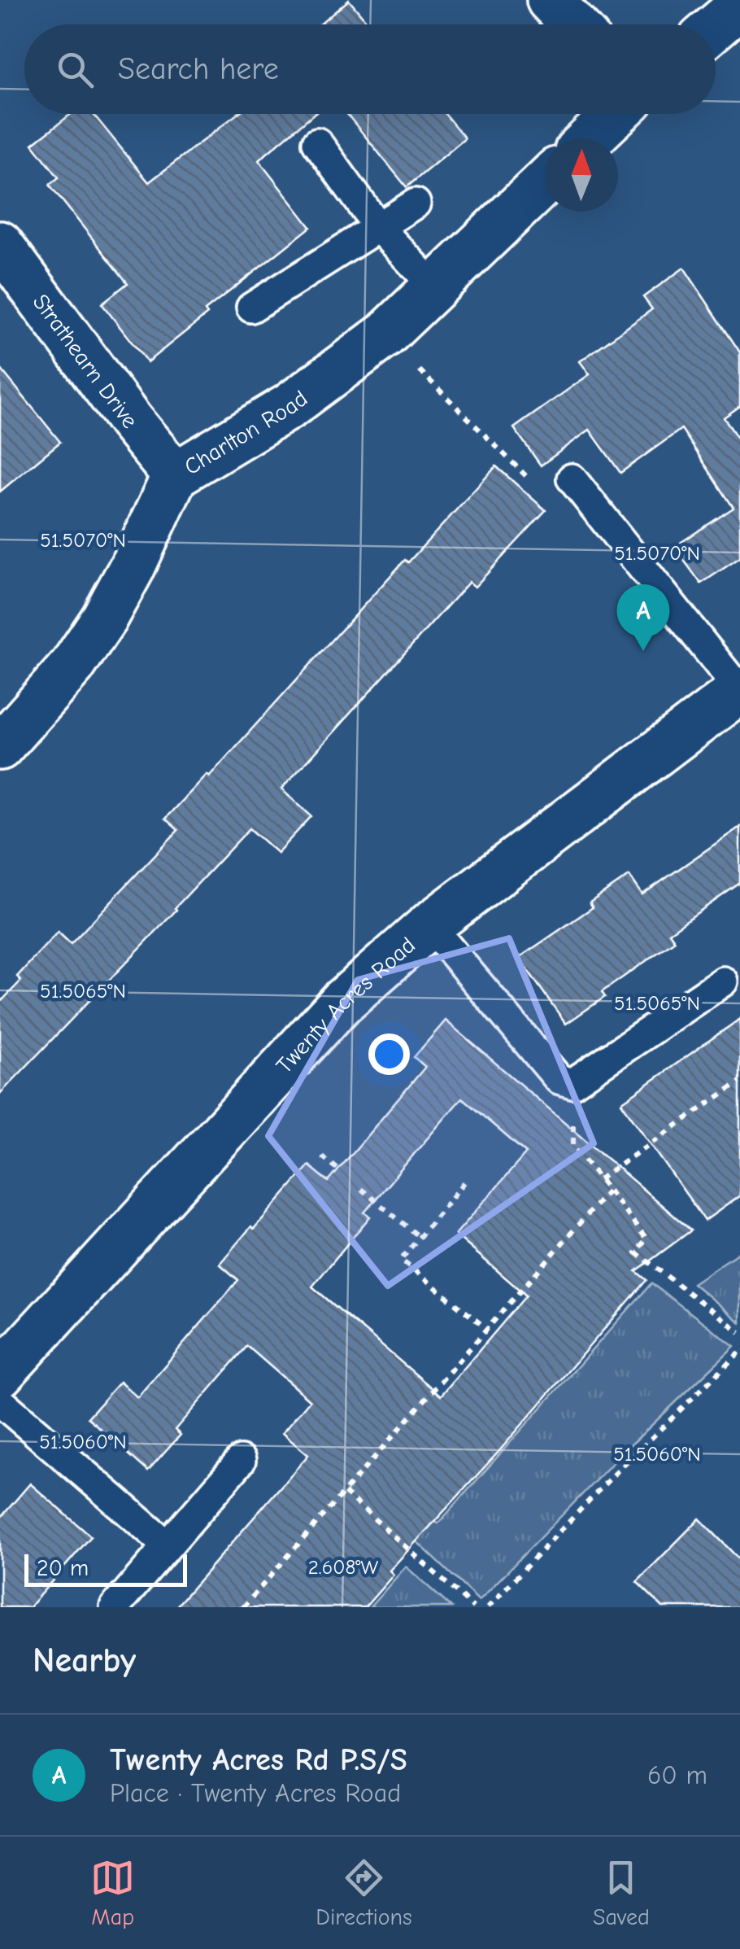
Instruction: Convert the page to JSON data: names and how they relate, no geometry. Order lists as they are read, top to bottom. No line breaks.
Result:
{"streets":{"street":["Strathearn Drive","Charlton Road","Twenty Acres Road"]},"crossings":[["Strathearn Drive","Charlton Road"]],"scale_bar":"20 m","north":"top","page":{"search":"Search here","pins":"A","scale":"20 m","heading":"Nearby","list":[{"mark":"A","name":"Twenty Acres Rd P.S/S","note":"Place · Twenty Acres Road","value":"60 m"}],"nav":["Map","Directions","Saved"]},"coordinates":["51.5070°N","51.5065°N","51.5060°N","2.608°W"]}
